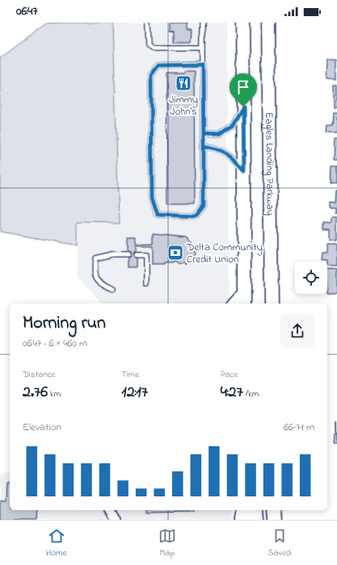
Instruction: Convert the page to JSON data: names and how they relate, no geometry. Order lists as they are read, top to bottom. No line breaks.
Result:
{"streets":{"main road":["Eagles Landing Parkway"]},"places":{"restaurant":["Jimmy John's"],"bank":["Delta Community Credit Union"]},"page":{"status":"06:47","heading":["Morning run","06:47 · 6 × 460 m"],"stats":[["Distance","2.76 km"],["Time","12:17"],["Pace","4:27 /km"]],"chart":["Elevation","66–71 m"],"tabs":["Home","Map","Saved"]}}
